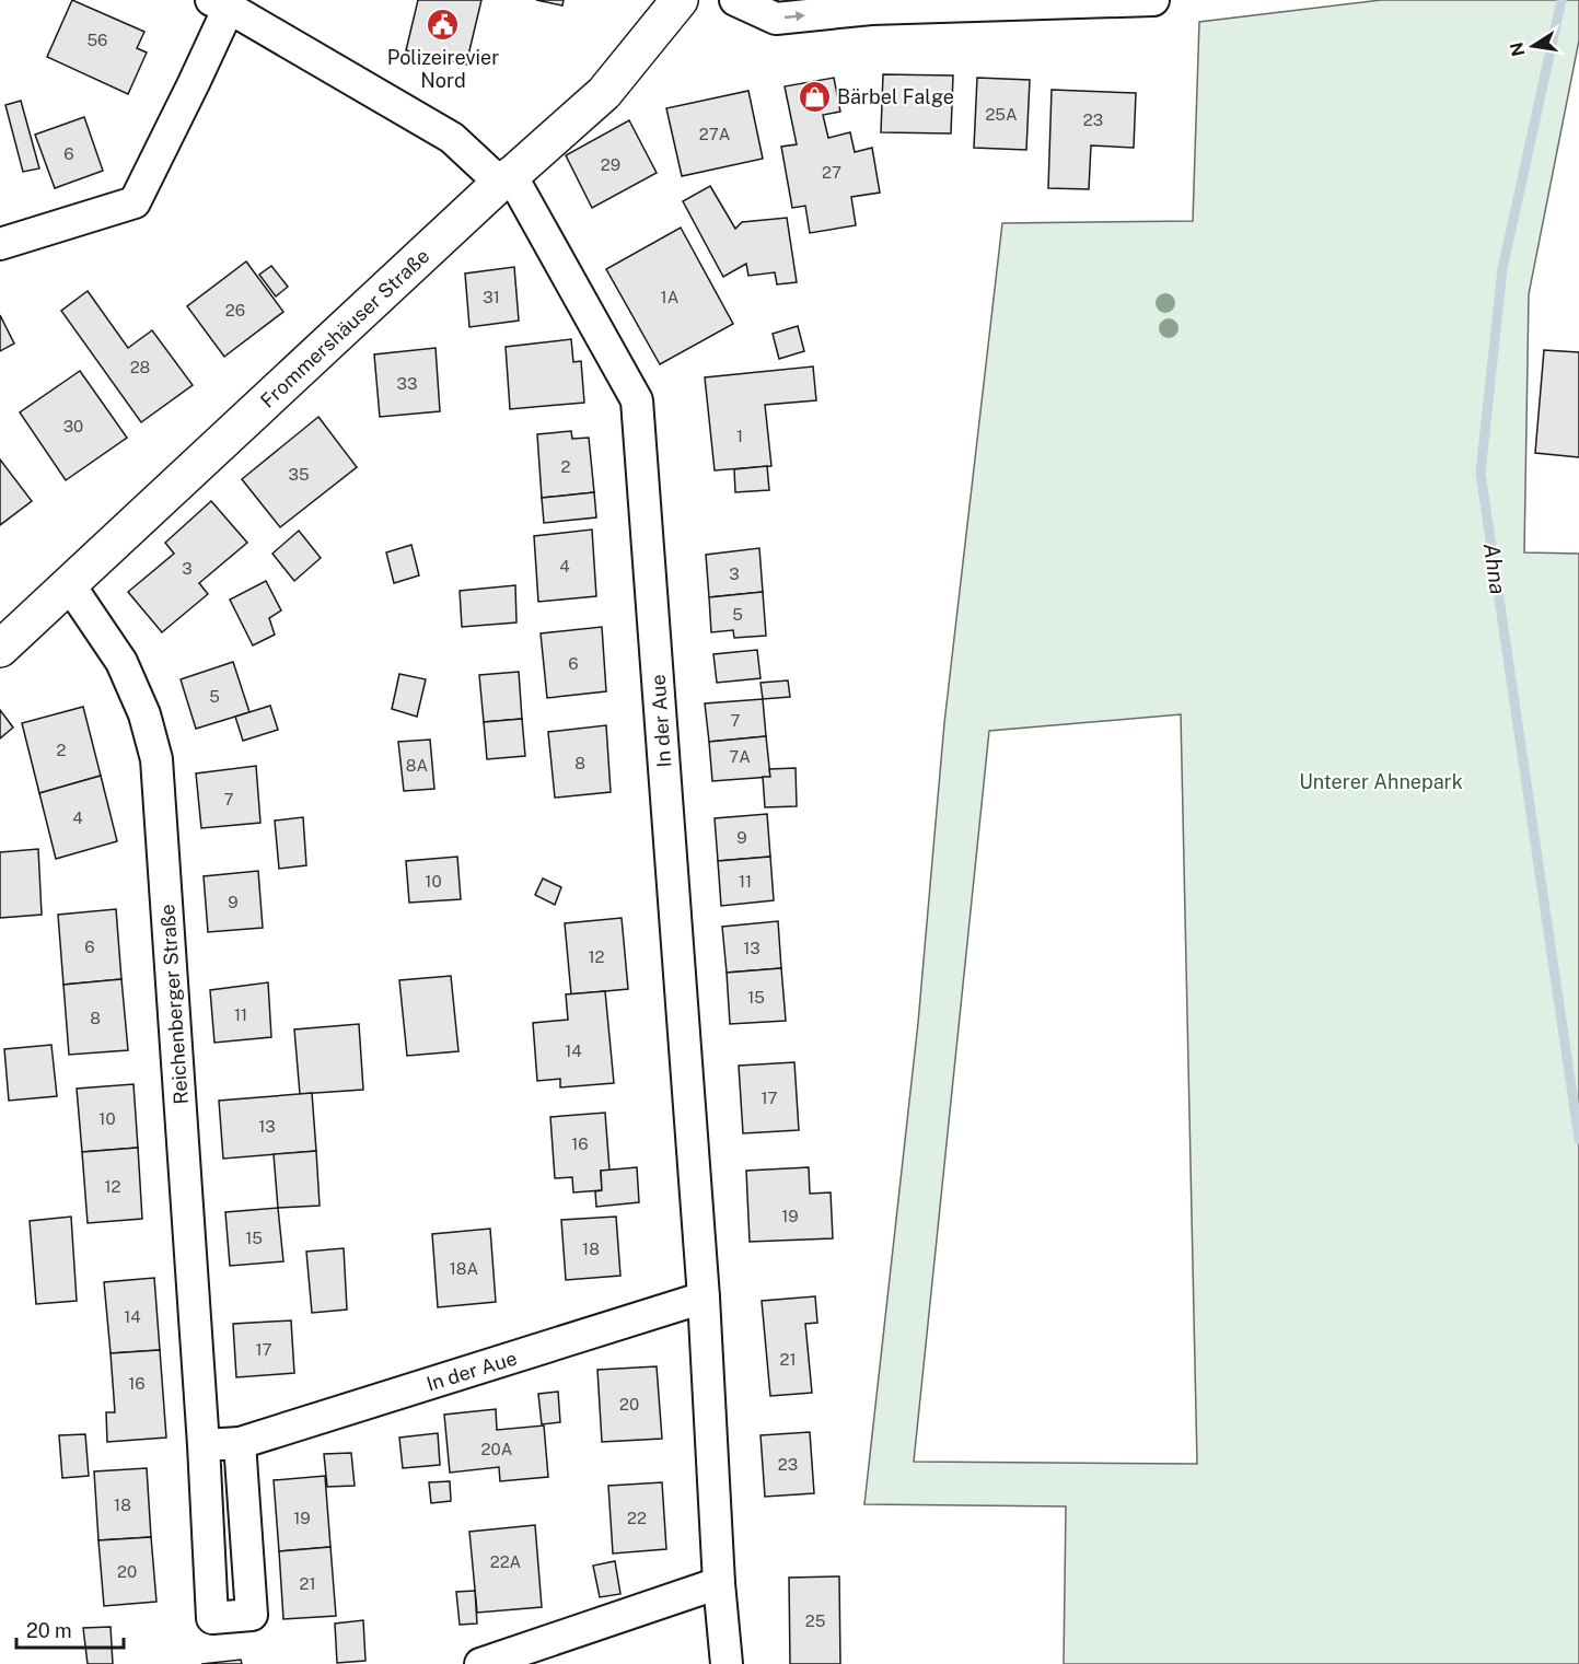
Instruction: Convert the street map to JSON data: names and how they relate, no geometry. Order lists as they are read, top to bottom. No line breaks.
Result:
{"streets":{"main road":["Frommershäuser Straße"],"street":["In der Aue","Reichenberger Straße"]},"crossings":[["Frommershäuser Straße","In der Aue"],["Frommershäuser Straße","Reichenberger Straße"],["In der Aue","Reichenberger Straße"]],"water":["Ahna"],"parks":["Unterer Ahnepark"],"places":{"public building":["Polizeirevier Nord"],"shop":["Bärbel Falge"]},"house_numbers":["56","25A","23","27A","6","29","27","31","1A","26","28","33","30","1","2","35","4","3","3","5","6","5","7","2","7A","8","8A","7","4","9","10","11","9","6","13","12","15","11","8","14","17","10","13","16","12","19","15","18","18A","14","17","21","16","20","20A","23","18","19","22","22A","20","21","25"],"scale_bar":"20 m","north":"left"}
